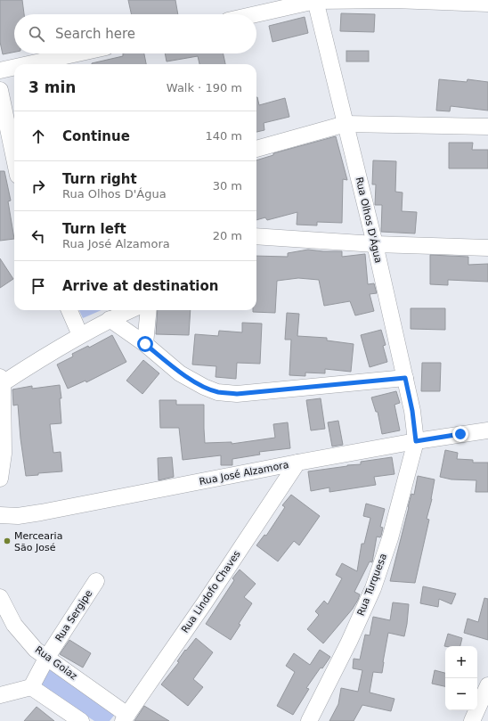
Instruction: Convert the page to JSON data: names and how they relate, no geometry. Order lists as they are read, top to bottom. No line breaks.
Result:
{"streets":{"street":["Rua Olhos D'Água","Rua José Alzamora","Rua Turquesa","Rua Lindofo Chaves","Rua Sergipe","Rua Goiaz"]},"crossings":[["Rua Olhos D'Água","Rua José Alzamora"],["Rua Olhos D'Água","Rua Turquesa"],["Rua José Alzamora","Rua Turquesa"],["Rua José Alzamora","Rua Lindofo Chaves"],["Rua Lindofo Chaves","Rua Goiaz"],["Rua Sergipe","Rua Goiaz"]],"places":["Mercearia São José"],"page":{"search":"Search here","heading":["3 min","Walk · 190 m"],"list":[["Continue","140 m"],["Turn right","Rua Olhos D'Água","30 m"],["Turn left","Rua José Alzamora","20 m"],"Arrive at destination"],"map_buttons":["+","−"]}}
